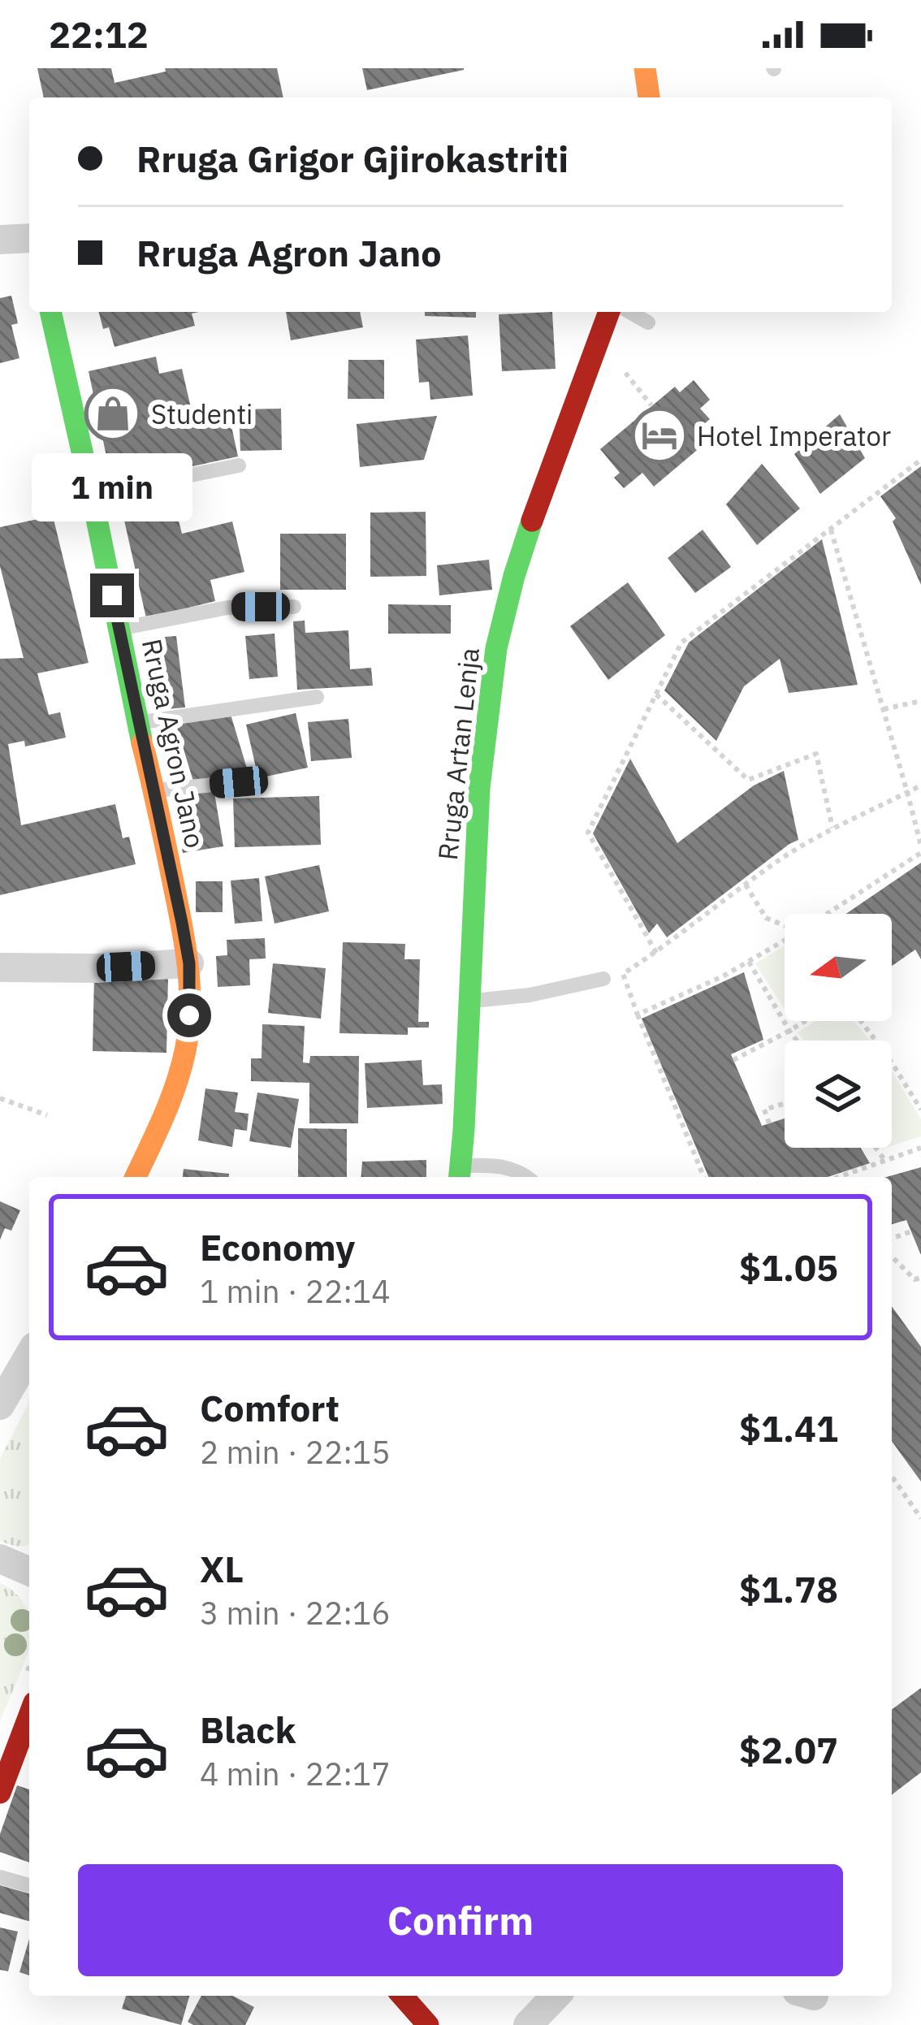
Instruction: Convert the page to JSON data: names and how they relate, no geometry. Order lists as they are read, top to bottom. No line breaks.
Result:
{"streets":{"street":["Rruga Agron Jano","Rruga Artan Lenja"]},"places":{"shop":["Studenti"],"hotel":["Hotel Imperator"]},"north":"left","page":{"status":"22:12","banner":["Rruga Grigor Gjirokastriti","Rruga Agron Jano"],"bubble":"1 min","list":[{"name":"Economy","note":"1 min · 22:14","value":"$1.05"},{"name":"Comfort","note":"2 min · 22:15","value":"$1.41"},{"name":"XL","note":"3 min · 22:16","value":"$1.78"},{"name":"Black","note":"4 min · 22:17","value":"$2.07"}],"buttons":"Confirm"}}
